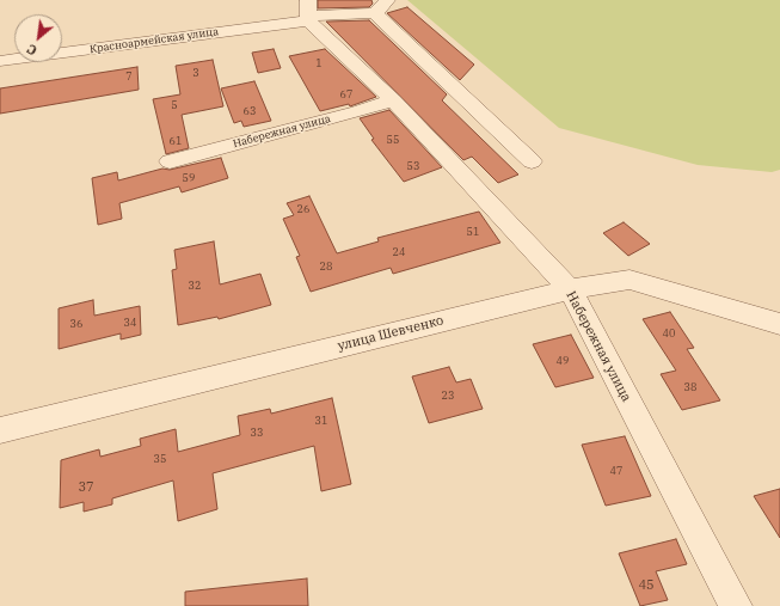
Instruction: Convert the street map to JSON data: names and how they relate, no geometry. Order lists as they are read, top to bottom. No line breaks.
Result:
{"streets":{"street":["Красноармейская улица","Набережная улица","улица Шевченко"]},"crossings":[["Красноармейская улица","Набережная улица"],["Набережная улица","улица Шевченко"]],"house_numbers":["1","3","7","67","5","63","55","61","53","59","26","51","24","28","32","34","36","40","49","38","23","31","33","35","47","37","45"],"north":"bottom left"}
